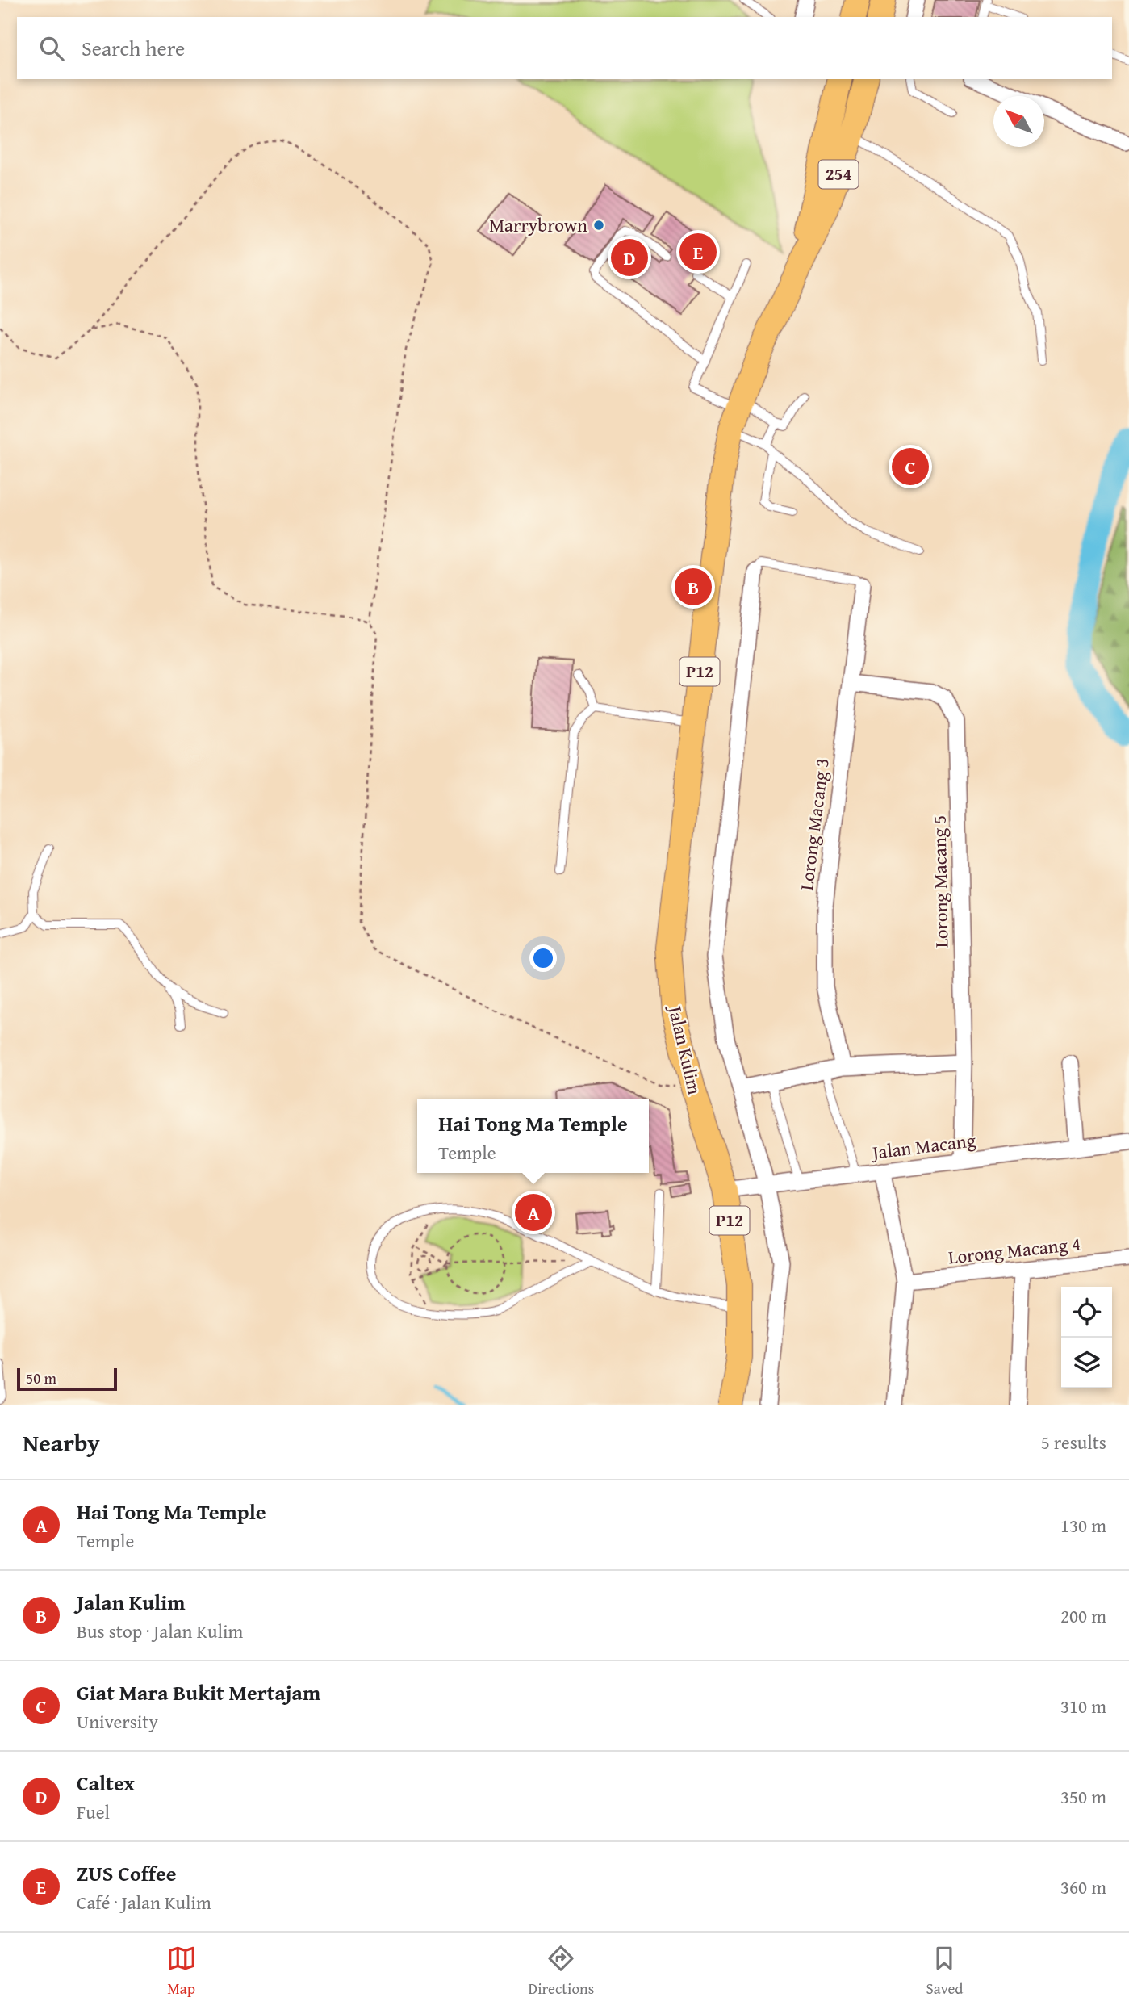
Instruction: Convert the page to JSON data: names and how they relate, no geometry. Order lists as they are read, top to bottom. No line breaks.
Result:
{"streets":{"main road":["254","P12","Jalan Kulim"],"street":["Lorong Macang 3","Lorong Macang 5","Jalan Macang","Lorong Macang 4"]},"crossings":[["254","Jalan Kulim"],["Lorong Macang 3","Lorong Macang 5"],["Lorong Macang 5","Jalan Macang"],["Jalan Kulim","Jalan Macang"]],"places":["Marrybrown"],"scale_bar":"50 m","north":"top left","page":{"search":"Search here","pins":["E","D","C","B","A"],"popup":["Hai Tong Ma Temple","Temple"],"scale":"50 m","heading":["Nearby","5 results"],"list":[{"mark":"A","name":"Hai Tong Ma Temple","note":"Temple","value":"130 m"},{"mark":"B","name":"Jalan Kulim","note":"Bus stop · Jalan Kulim","value":"200 m"},{"mark":"C","name":"Giat Mara Bukit Mertajam","note":"University","value":"310 m"},{"mark":"D","name":"Caltex","note":"Fuel","value":"350 m"},{"mark":"E","name":"ZUS Coffee","note":"Café · Jalan Kulim","value":"360 m"}],"nav":["Map","Directions","Saved"]}}
